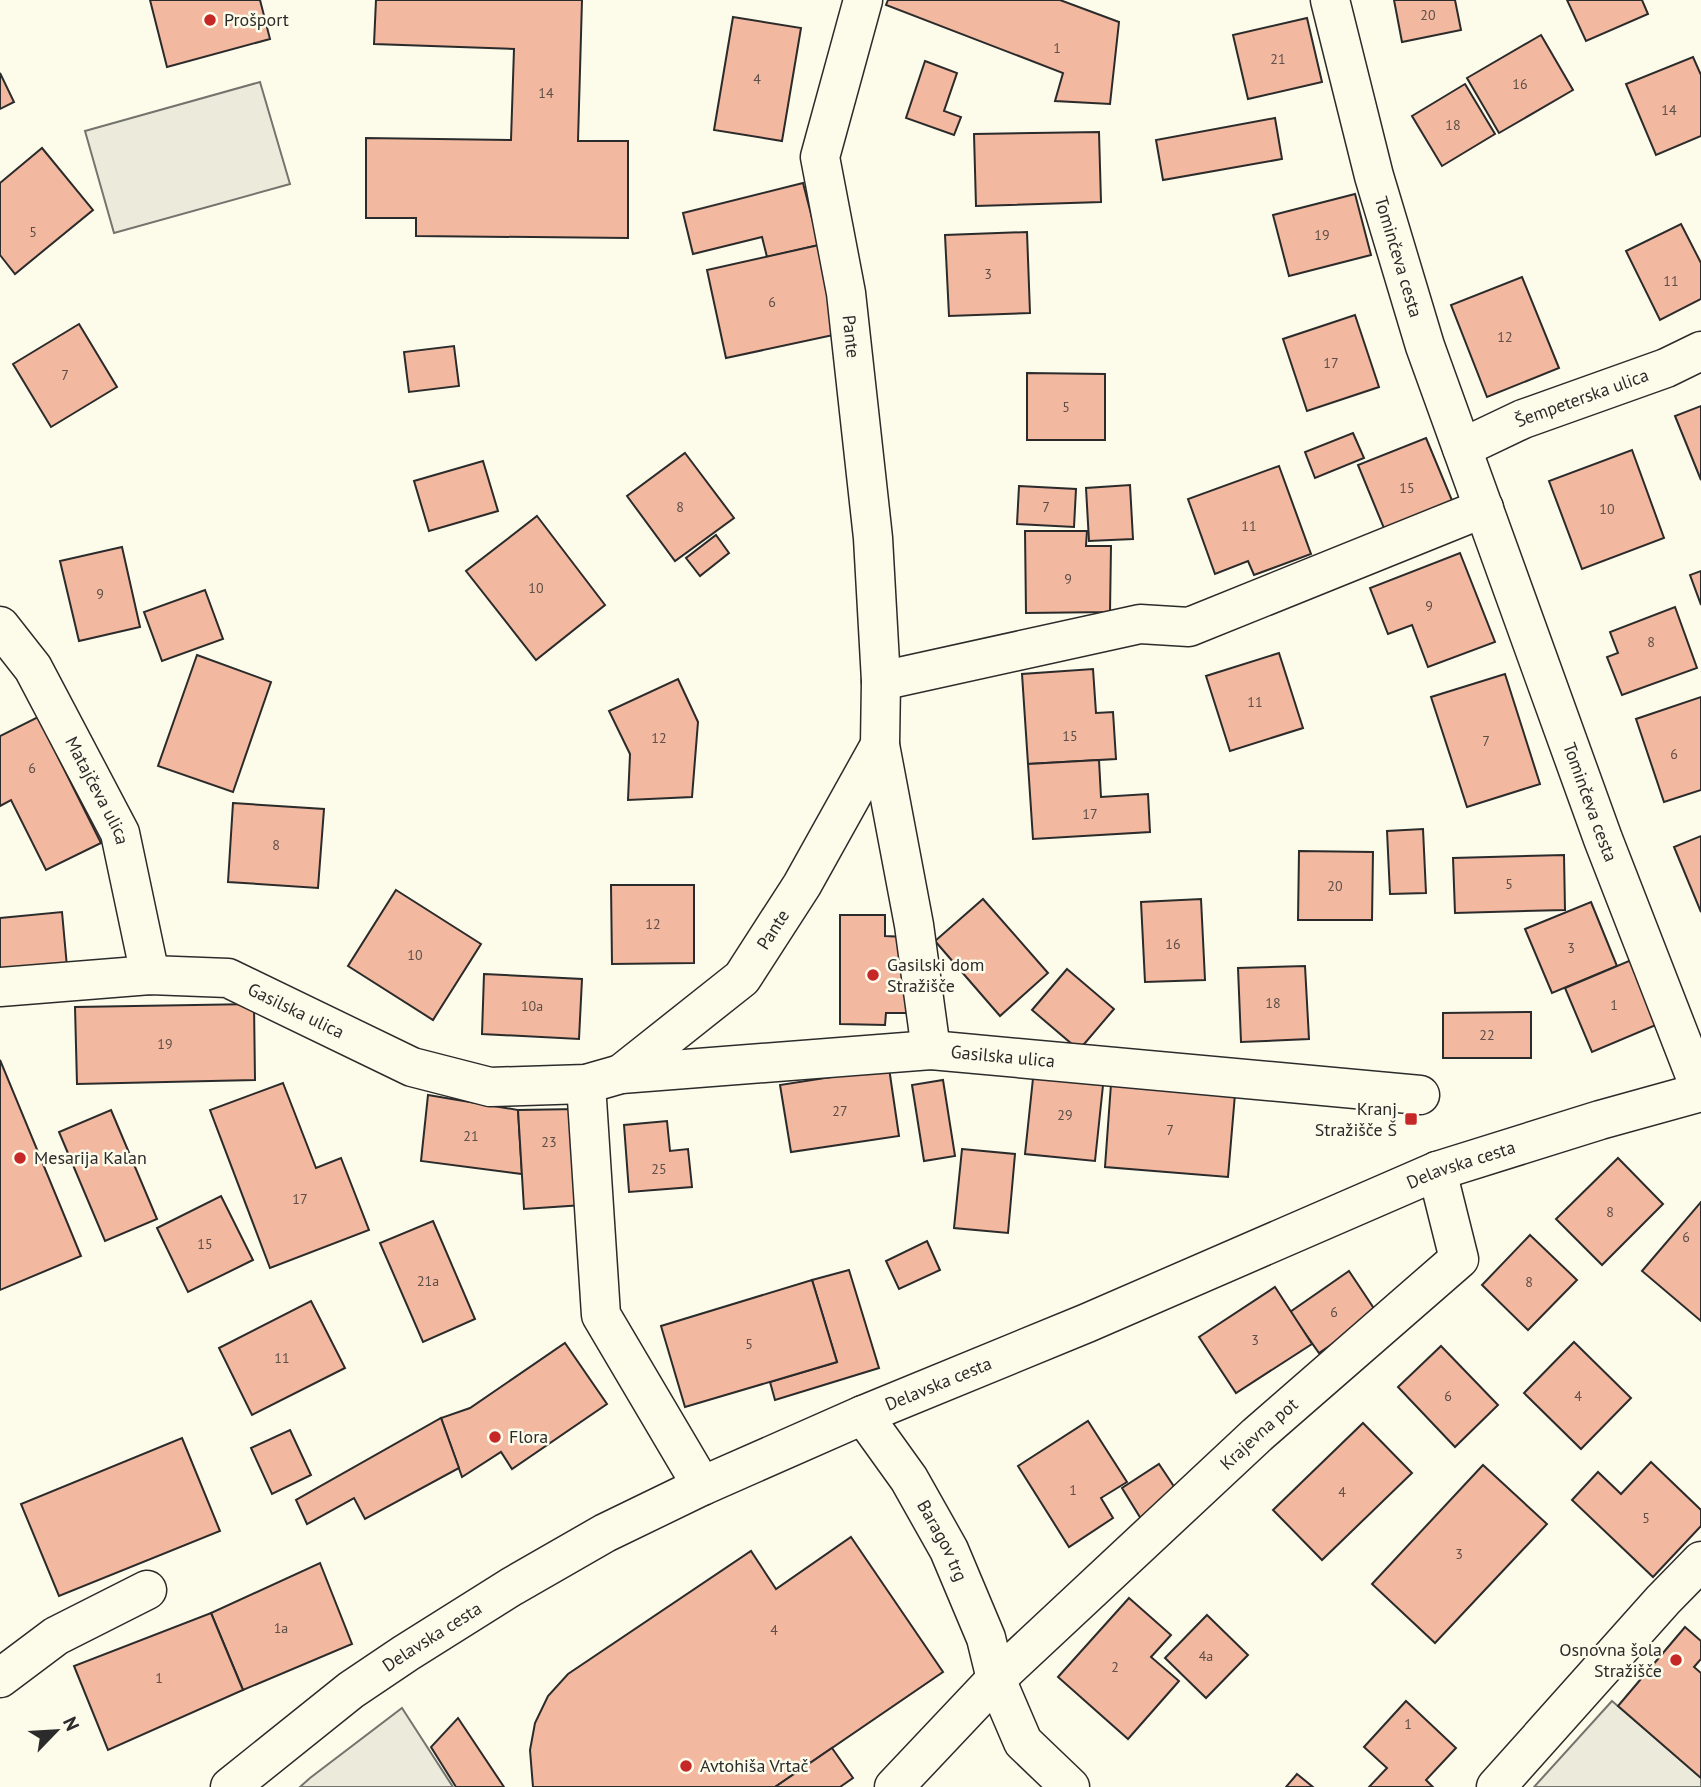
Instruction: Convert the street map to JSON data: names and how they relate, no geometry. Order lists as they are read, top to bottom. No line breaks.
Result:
{"streets":{"street":["Tominčeva cesta","Pante","Šempeterska ulica","Matajčeva ulica","Gasilska ulica","Delavska cesta","Krajevna pot","Baragov trg"]},"crossings":[["Tominčeva cesta","Šempeterska ulica"],["Tominčeva cesta","Delavska cesta"],["Pante","Gasilska ulica"],["Matajčeva ulica","Gasilska ulica"],["Delavska cesta","Krajevna pot"],["Delavska cesta","Baragov trg"],["Krajevna pot","Baragov trg"]],"places":{"other":["Prošport","Gasilski dom Stražišče","Mesarija Kalan","Flora","Osnovna šola Stražišče","Avtohiša Vrtač"],"transit":["Kranj Stražišče Š"]},"house_numbers":["20","1","21","4","16","14","14","18","5","19","3","11","6","12","17","7","5","15","8","7","10","11","9","10","9","9","8","11","15","12","7","6","6","17","8","5","20","12","16","3","10","18","1","10a","22","19","27","29","7","21","23","25","17","8","6","15","21a","8","6","3","5","11","6","4","1","4","5","3","1a","4","4a","2","1","1"],"north":"top right"}
